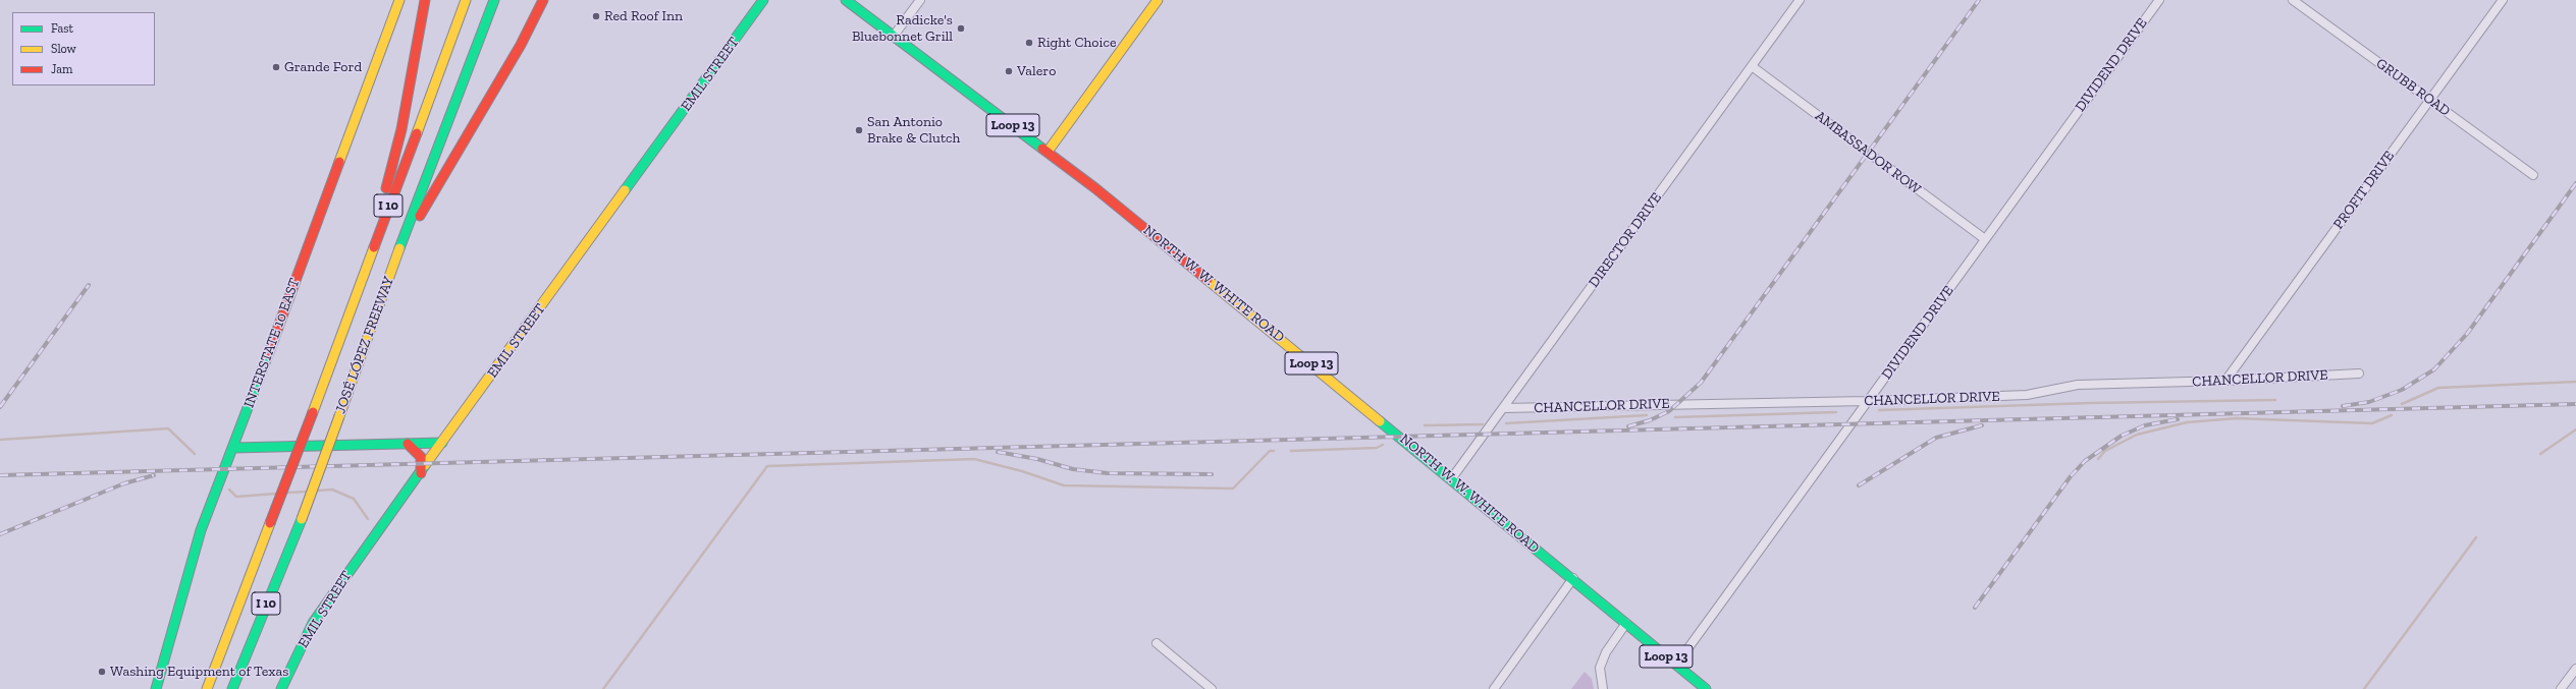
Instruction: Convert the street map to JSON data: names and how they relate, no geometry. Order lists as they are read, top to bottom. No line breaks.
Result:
{"streets":{"main road":["EMIL STREET","Loop 13","I 10","NORTH W. W. WHITE ROAD","INTERSTATE 10 EAST","JOSÉ LÓPEZ FREEWAY"],"street":["DIVIDEND DRIVE","GRUBB ROAD","AMBASSADOR ROW","PROFIT DRIVE","DIRECTOR DRIVE","CHANCELLOR DRIVE"]},"crossings":[["DIVIDEND DRIVE","AMBASSADOR ROW"],["DIVIDEND DRIVE","NORTH W. W. WHITE ROAD"],["DIVIDEND DRIVE","CHANCELLOR DRIVE"],["GRUBB ROAD","PROFIT DRIVE"],["AMBASSADOR ROW","DIRECTOR DRIVE"],["PROFIT DRIVE","CHANCELLOR DRIVE"],["DIRECTOR DRIVE","NORTH W. W. WHITE ROAD"],["DIRECTOR DRIVE","CHANCELLOR DRIVE"]],"places":["Red Roof Inn","Radicke's Bluebonnet Grill","Right Choice","Grande Ford","Valero","San Antonio Brake & Clutch","Washing Equipment of Texas"],"legend":["Fast","Slow","Jam"]}
